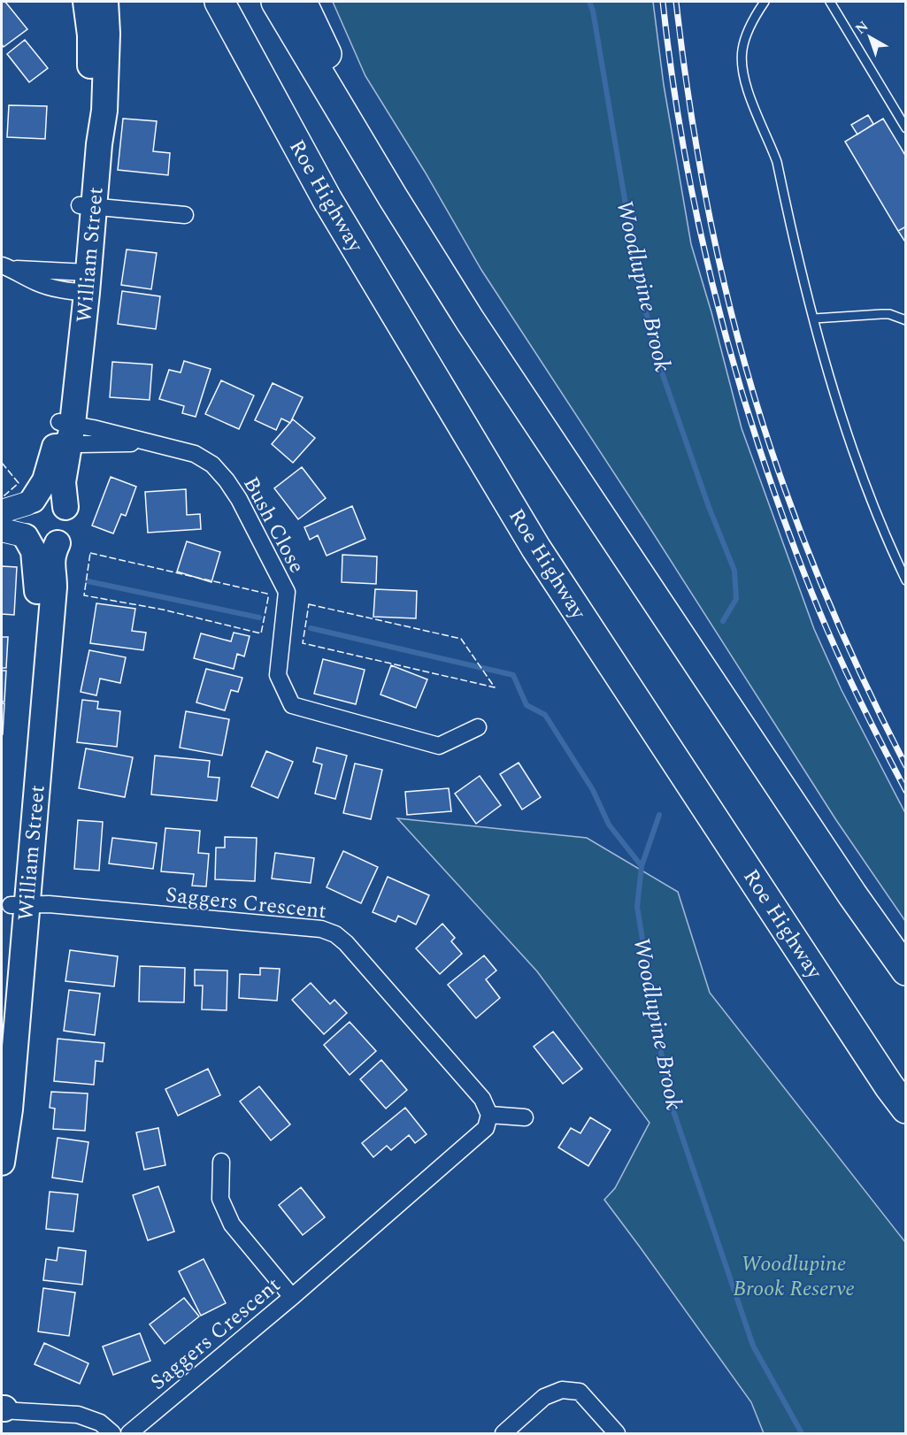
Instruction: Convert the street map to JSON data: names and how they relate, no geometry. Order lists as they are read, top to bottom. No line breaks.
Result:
{"streets":{"highway":["Roe Highway"],"main road":["William Street"],"street":["Bush Close","Saggers Crescent"]},"crossings":[["William Street","Bush Close"],["William Street","Saggers Crescent"]],"water":["Woodlupine Brook"],"parks":["Woodlupine Brook Reserve"],"north":"top left"}
